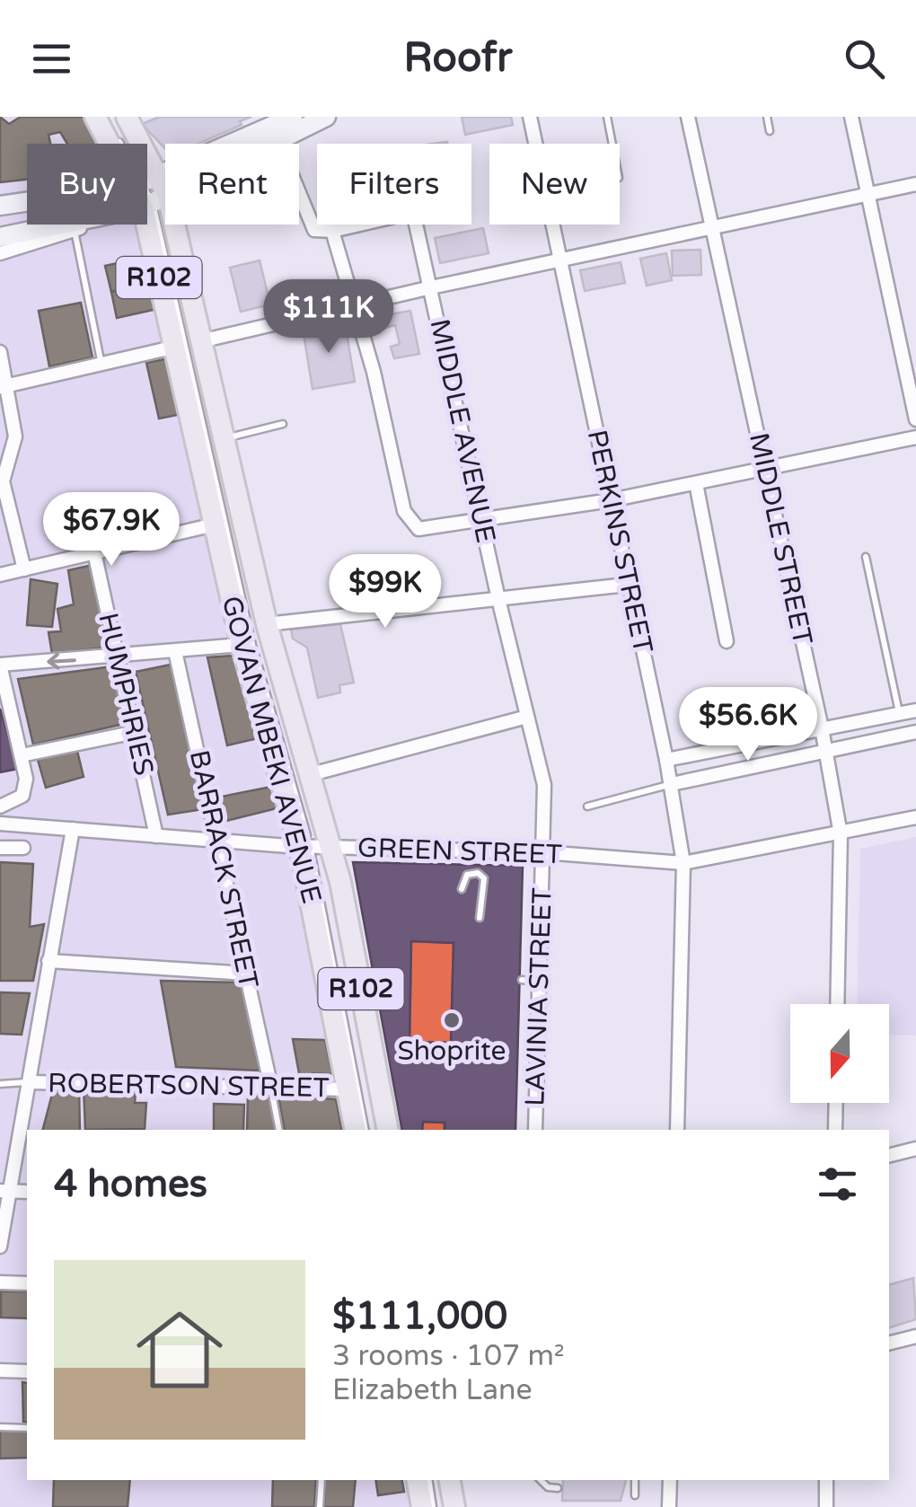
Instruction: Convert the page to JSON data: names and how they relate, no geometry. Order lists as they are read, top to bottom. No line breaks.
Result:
{"streets":{"main road":["R102","GOVAN MBEKI AVENUE"],"street":["MIDDLE AVENUE","MIDDLE STREET","PERKINS STREET","HUMPHRIES","GREEN STREET","BARRACK STREET","LAVINIA STREET","ROBERTSON STREET"]},"crossings":[["MIDDLE AVENUE","LAVINIA STREET"],["MIDDLE STREET","GREEN STREET"],["PERKINS STREET","GREEN STREET"],["HUMPHRIES","GREEN STREET"],["GOVAN MBEKI AVENUE","GREEN STREET"],["GOVAN MBEKI AVENUE","ROBERTSON STREET"],["GREEN STREET","BARRACK STREET"],["GREEN STREET","LAVINIA STREET"],["BARRACK STREET","ROBERTSON STREET"]],"places":["Shoprite"],"north":"bottom","page":{"header":"Roofr","chip":["Buy","Rent","Filters","New"],"price":["$111K","$67.9K","$99K","$56.6K"],"heading":"4 homes","list":[{"name":"$111,000","note":"3 rooms · 107 m² · Elizabeth Lane"}]}}
